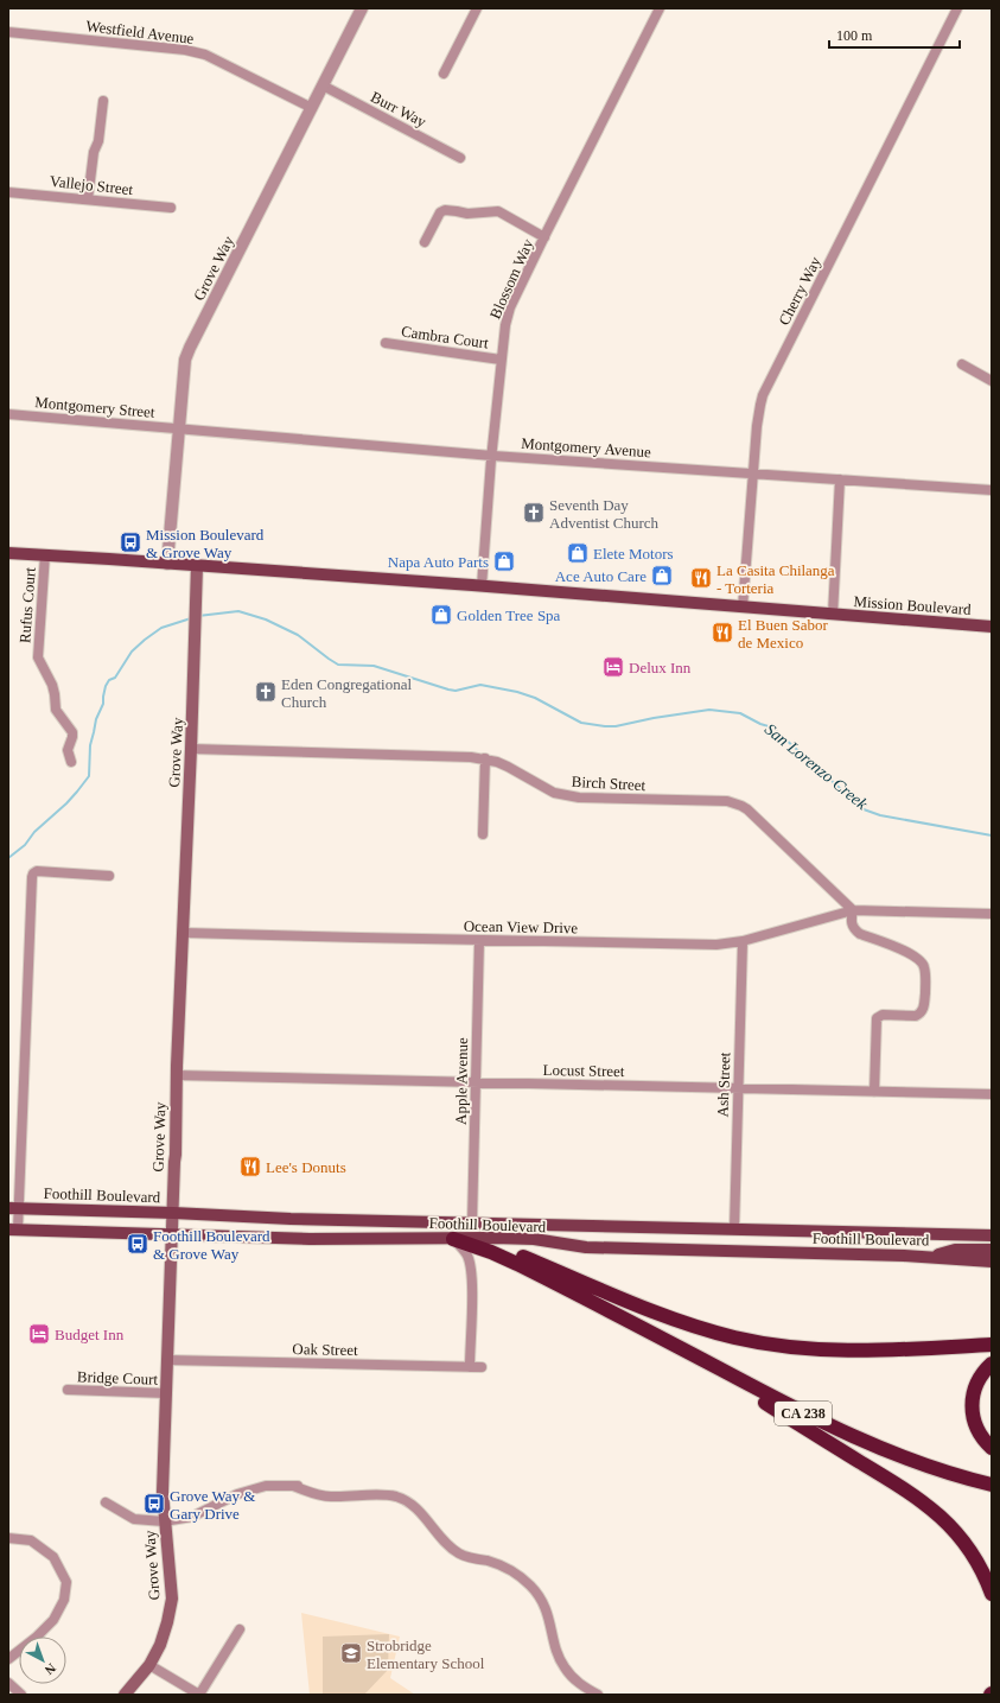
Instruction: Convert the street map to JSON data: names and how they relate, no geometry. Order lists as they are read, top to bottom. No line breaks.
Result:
{"streets":{"highway":["CA 238"],"main road":["Grove Way","Mission Boulevard","Foothill Boulevard"],"street":["Westfield Avenue","Burr Way","Vallejo Street","Blossom Way","Cherry Way","Cambra Court","Montgomery Street","Montgomery Avenue","Rufus Court","Birch Street","Ocean View Drive","Locust Street","Apple Avenue","Ash Street","Oak Street","Bridge Court"]},"crossings":[["Westfield Avenue","Grove Way"],["Burr Way","Grove Way"],["Grove Way","Montgomery Street"],["Grove Way","Montgomery Avenue"],["Grove Way","Mission Boulevard"],["Grove Way","Birch Street"],["Grove Way","Ocean View Drive"],["Grove Way","Locust Street"],["Grove Way","Foothill Boulevard"],["Grove Way","Oak Street"],["Grove Way","Bridge Court"],["Blossom Way","Cambra Court"],["Blossom Way","Montgomery Avenue"],["Blossom Way","Mission Boulevard"],["Cherry Way","Montgomery Avenue"],["Cherry Way","Mission Boulevard"],["Montgomery Street","Montgomery Avenue"],["Rufus Court","Mission Boulevard"],["Birch Street","Ocean View Drive"],["Ocean View Drive","Apple Avenue"],["Ocean View Drive","Ash Street"],["Locust Street","Apple Avenue"],["Locust Street","Ash Street"],["Apple Avenue","Foothill Boulevard"],["Ash Street","Foothill Boulevard"],["Foothill Boulevard","CA 238"]],"water":["San Lorenzo Creek"],"places":{"church":["Seventh Day Adventist Church","Eden Congregational Church"],"bus stop":["Mission Boulevard & Grove Way","Foothill Boulevard & Grove Way","Grove Way & Gary Drive"],"shop":["Elete Motors","Napa Auto Parts","Ace Auto Care","Golden Tree Spa"],"restaurant":["La Casita Chilanga - Torteria","El Buen Sabor de Mexico","Lee's Donuts"],"hotel":["Delux Inn","Budget Inn"],"school or university":["Strobridge Elementary School"]},"scale_bar":"100 m","north":"bottom right"}
